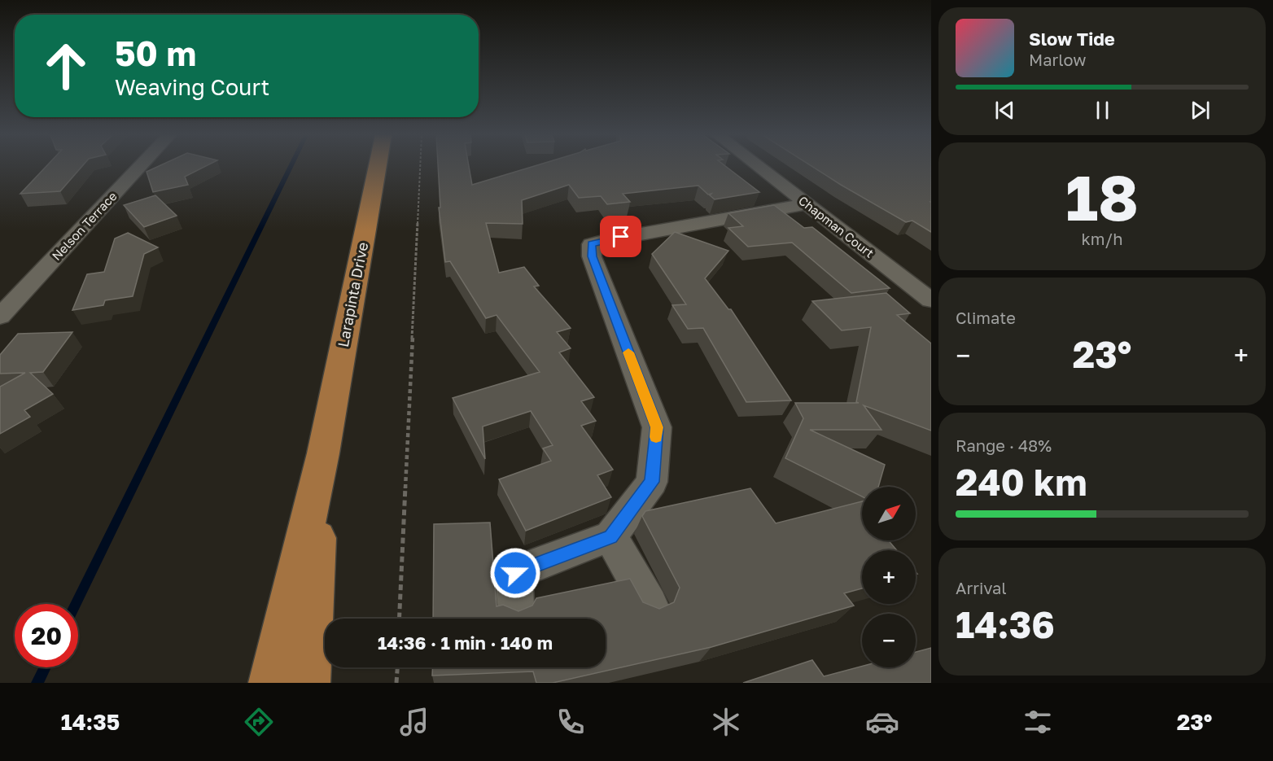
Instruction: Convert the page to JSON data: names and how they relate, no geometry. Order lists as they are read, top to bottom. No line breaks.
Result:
{"streets":{"main road":["Larapinta Drive"],"street":["Nelson Terrace","Chapman Court"]},"north":"top right","page":{"turn":["50 m","Weaving Court"],"song":["Slow Tide","Marlow"],"tile":[["18","km/h"],"Climate",["Range · 48%","240 km"],["Arrival","14:36"]],"heat":["−","23°","+"],"map_buttons":["+","−"],"limit":"20","trip":"14:36 · 1 min · 140 m","tabs":["14:35","23°"]}}
